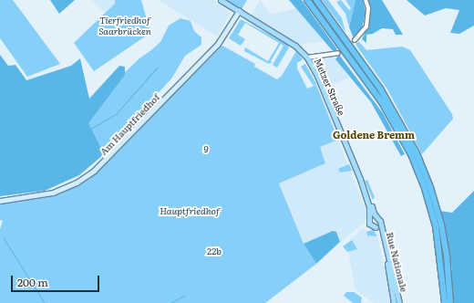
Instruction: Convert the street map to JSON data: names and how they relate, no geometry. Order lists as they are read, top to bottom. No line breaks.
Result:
{"streets":{"main road":["Metzer Straße","Am Hauptfriedhof","Rue Nationale"]},"crossings":[["Metzer Straße","Am Hauptfriedhof"],["Metzer Straße","Rue Nationale"]],"districts":["Goldene Bremm"],"parks":["Tierfriedhof Saarbrücken","9","Hauptfriedhof","22b"],"scale_bar":"200 m"}
